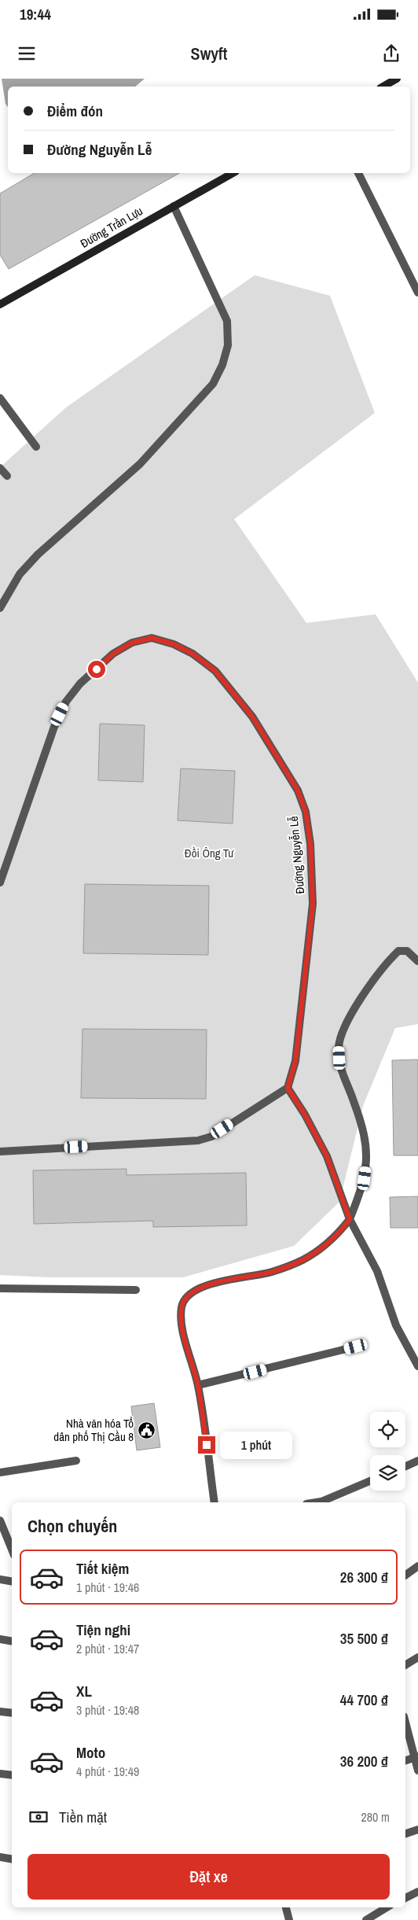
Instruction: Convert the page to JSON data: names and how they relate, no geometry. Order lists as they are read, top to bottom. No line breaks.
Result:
{"streets":{"main road":["Đường Trần Lựu"],"street":["Đường Nguyễn Lễ"]},"parks":["Đồi Ông Tư"],"places":{"public building":["Nhà văn hóa Tổ dân phố Thị Cầu 8"]},"page":{"status":"19:44","header":"Swyft","banner":["Điểm đón","Đường Nguyễn Lễ"],"bubble":"1 phút","heading":"Chọn chuyến","list":[{"name":"Tiết kiệm","note":"1 phút · 19:46","value":"26 300 ₫"},{"name":"Tiện nghi","note":"2 phút · 19:47","value":"35 500 ₫"},{"name":"XL","note":"3 phút · 19:48","value":"44 700 ₫"},{"name":"Moto","note":"4 phút · 19:49","value":"36 200 ₫"}],"pay":["Tiền mặt","280 m"],"buttons":"Đặt xe"}}
